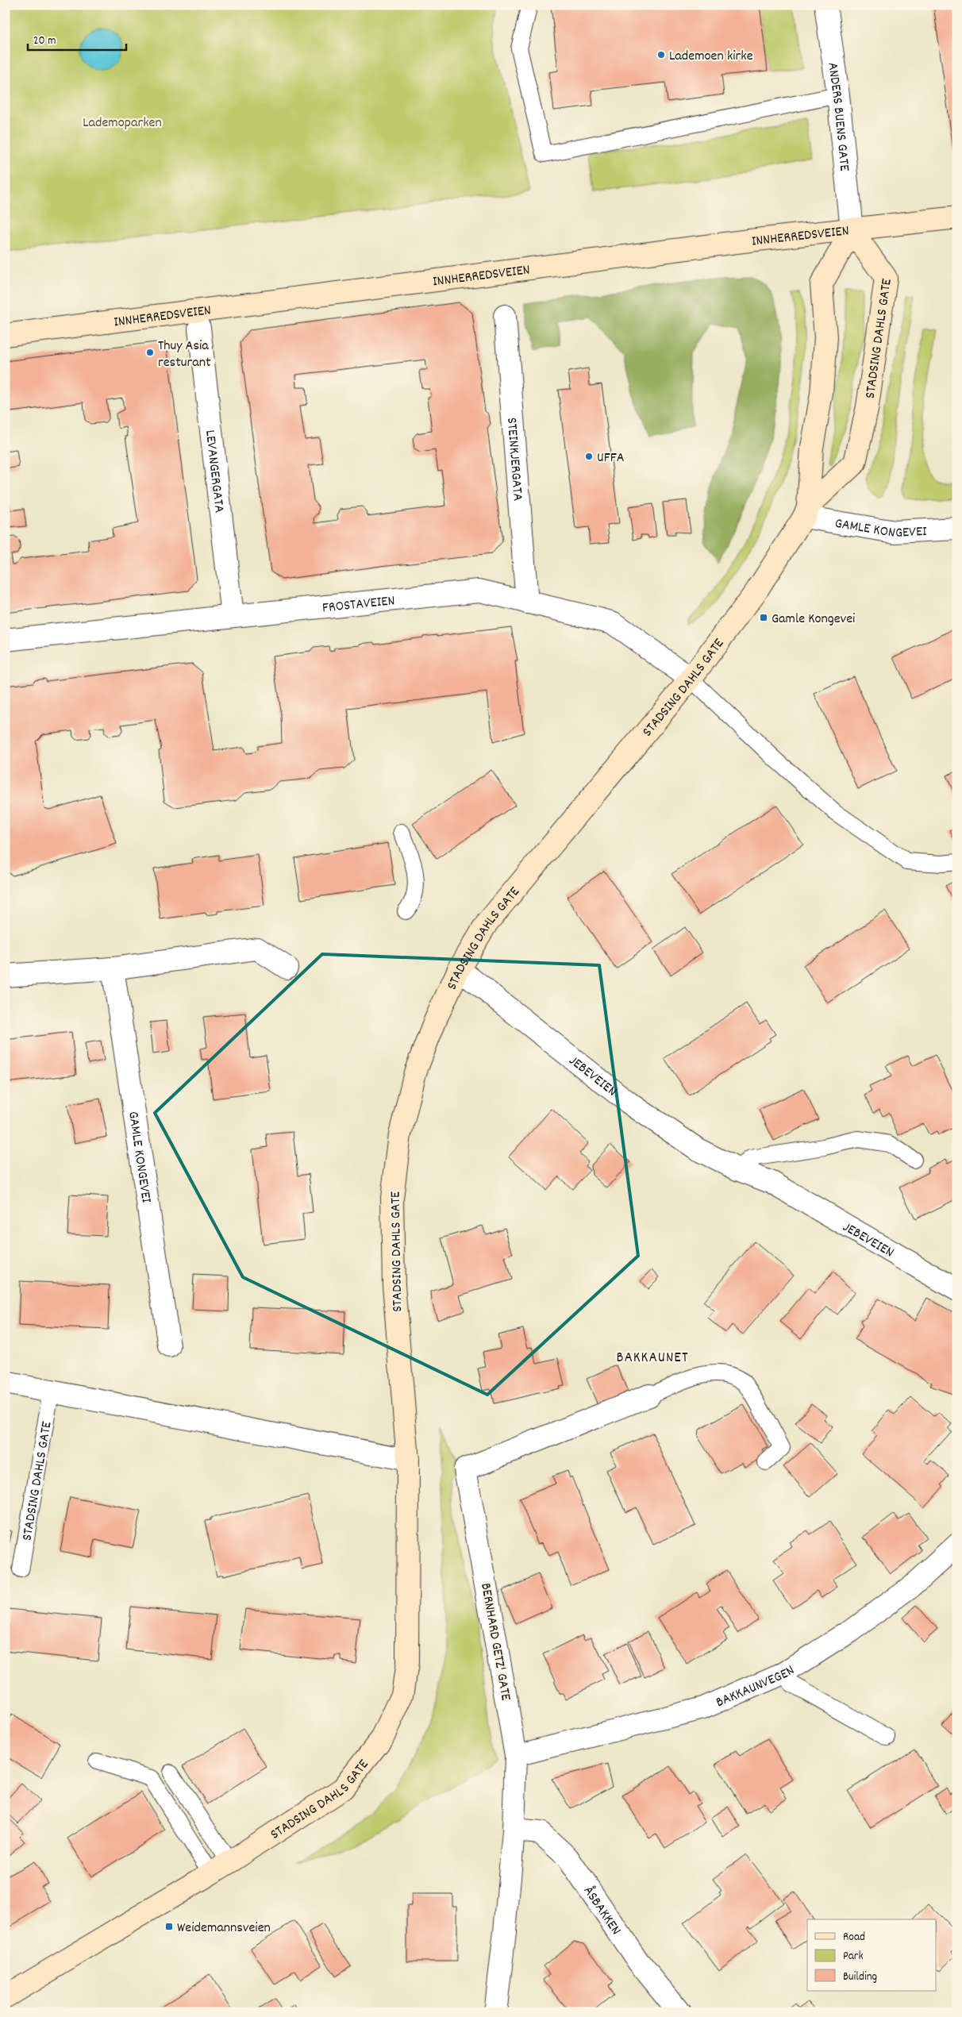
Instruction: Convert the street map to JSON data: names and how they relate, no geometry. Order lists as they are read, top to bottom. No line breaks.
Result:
{"streets":{"main road":["INNHERREDSVEIEN","STADSING DAHLS GATE"],"street":["ANDERS BUENS GATE","STEINKJERGATA","LEVANGERGATA","GAMLE KONGEVEI","FROSTAVEIEN","JEBEVEIEN","BERNHARD GETZ' GATE","BAKKAUNVEGEN","ÅSBAKKEN"]},"crossings":[["ANDERS BUENS GATE","INNHERREDSVEIEN"],["ANDERS BUENS GATE","STADSING DAHLS GATE"],["INNHERREDSVEIEN","STADSING DAHLS GATE"],["STADSING DAHLS GATE","GAMLE KONGEVEI"],["STADSING DAHLS GATE","FROSTAVEIEN"],["STADSING DAHLS GATE","JEBEVEIEN"],["STEINKJERGATA","FROSTAVEIEN"],["LEVANGERGATA","FROSTAVEIEN"],["BERNHARD GETZ' GATE","BAKKAUNVEGEN"],["BERNHARD GETZ' GATE","ÅSBAKKEN"]],"districts":["BAKKAUNET"],"parks":["Lademoparken"],"places":{"other":["Lademoen kirke","Thuy Asia resturant","UFFA"],"transit":["Gamle Kongevei","Weidemannsveien"]},"legend":["Road","Park","Building"],"scale_bar":"20 m"}
